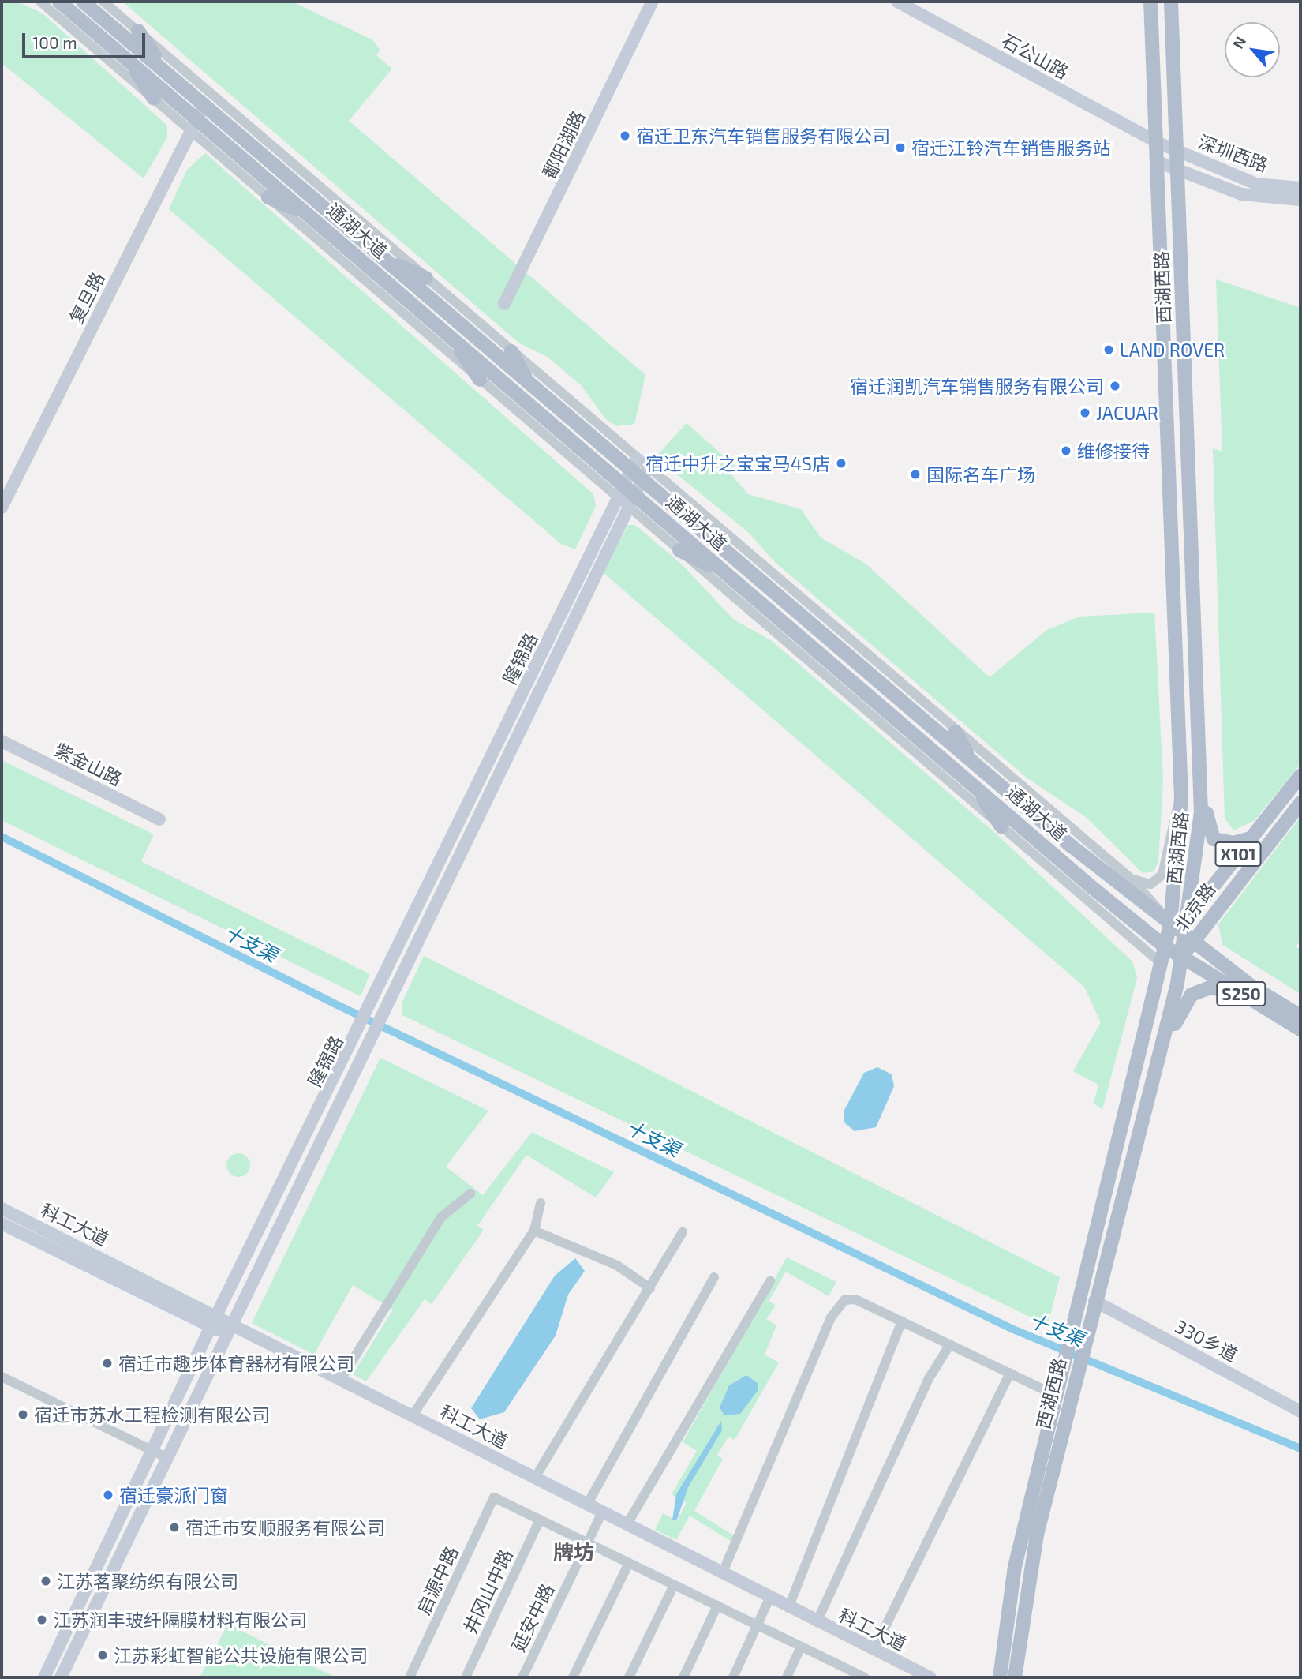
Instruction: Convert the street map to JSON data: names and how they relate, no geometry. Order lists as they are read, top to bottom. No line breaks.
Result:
{"streets":{"main road":["通湖大道","西湖西路","X101","北京路","S250"],"street":["石公山路","鄱阳湖路","深圳西路","复旦路","隆锦路","紫金山路","科工大道","330乡道","启源中路","井冈山中路","延安中路"]},"crossings":[["石公山路","深圳西路"],["石公山路","西湖西路"],["深圳西路","西湖西路"],["通湖大道","西湖西路"],["通湖大道","复旦路"],["通湖大道","隆锦路"],["通湖大道","北京路"],["西湖西路","北京路"],["西湖西路","330乡道"],["隆锦路","科工大道"],["科工大道","延安中路"],["启源中路","井冈山中路"]],"districts":["牌坊"],"water":["十支渠"],"places":["宿迁卫东汽车销售服务有限公司","宿迁江铃汽车销售服务站","LAND ROVER","宿迁润凯汽车销售服务有限公司","JACUAR","维修接待","宿迁中升之宝宝马4S店","国际名车广场","宿迁市趣步体育器材有限公司","宿迁市苏水工程检测有限公司","宿迁豪派门窗","宿迁市安顺服务有限公司","江苏茗聚纺织有限公司","江苏润丰玻纤隔膜材料有限公司","江苏彩虹智能公共设施有限公司"],"scale_bar":"100 m","north":"top left"}
